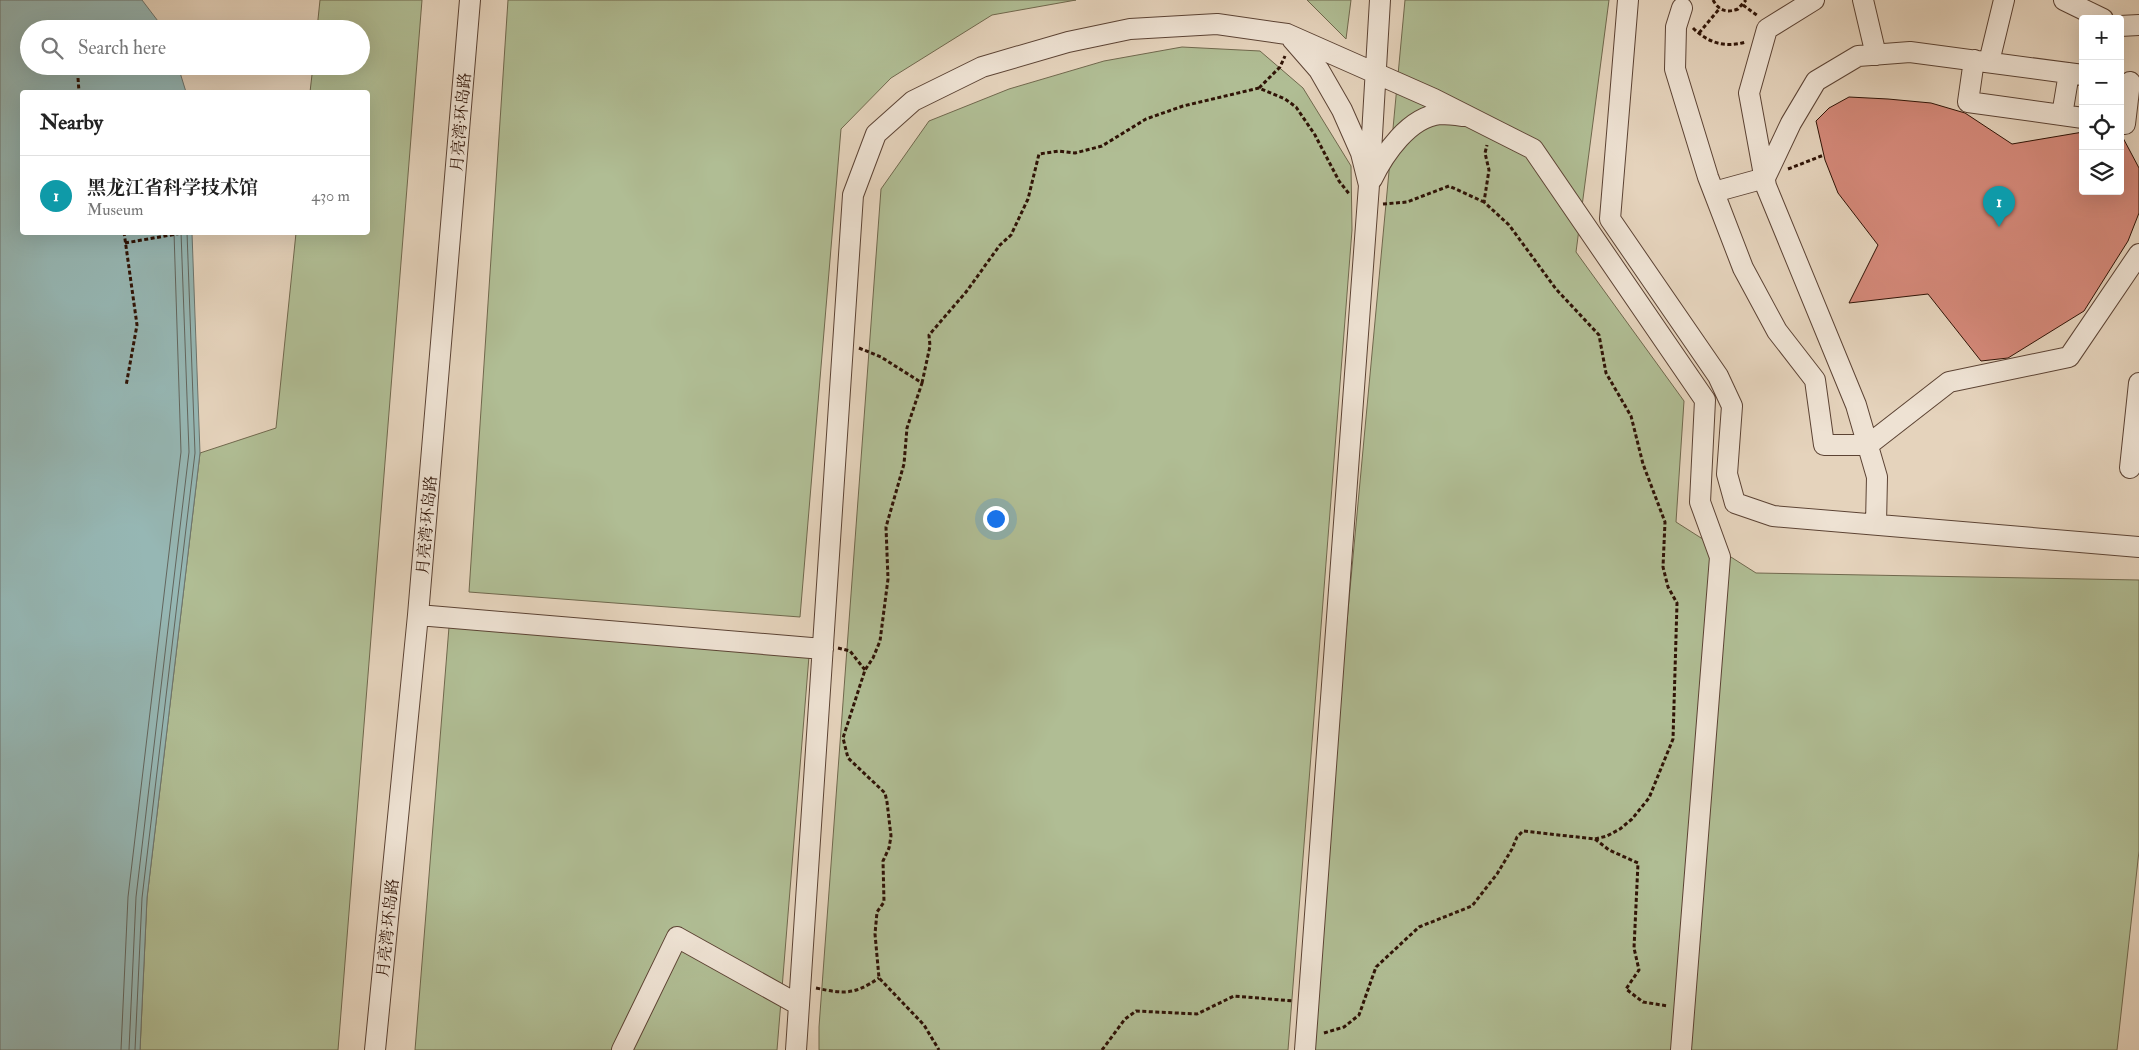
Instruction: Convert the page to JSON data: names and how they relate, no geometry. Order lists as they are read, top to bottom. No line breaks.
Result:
{"streets":{"street":["月亮湾·环岛路"]},"page":{"map_buttons":["+","−"],"search":"Search here","heading":"Nearby","list":[{"mark":"1","name":"黑龙江省科学技术馆","note":"Museum","value":"430 m"}],"pins":"1"}}
